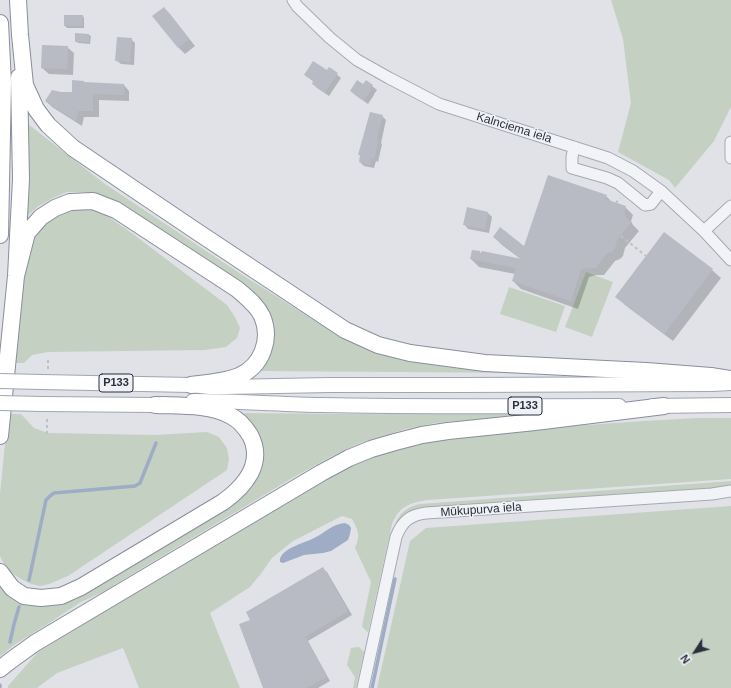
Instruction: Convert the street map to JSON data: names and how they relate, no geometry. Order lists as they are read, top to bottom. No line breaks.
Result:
{"streets":{"main road":["P133"],"street":["Kalnciema iela","Mūkupurva iela"]},"north":"bottom left"}
